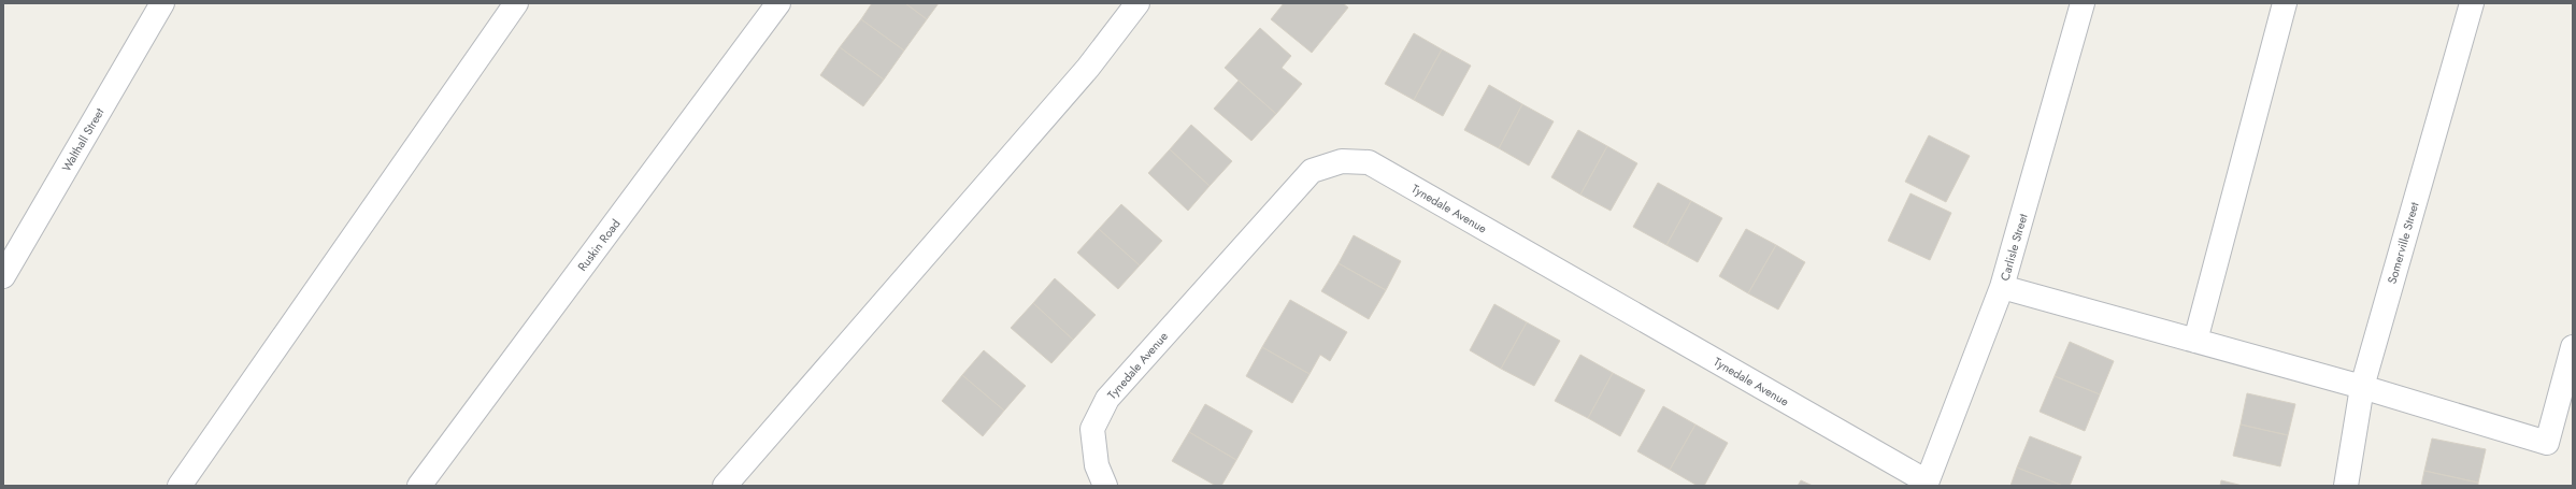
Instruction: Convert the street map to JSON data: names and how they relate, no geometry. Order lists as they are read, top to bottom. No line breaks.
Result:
{"streets":{"street":["Walthall Street","Tynedale Avenue","Somerville Street","Ruskin Road","Carlisle Street"]},"crossings":[["Tynedale Avenue","Carlisle Street"]]}
